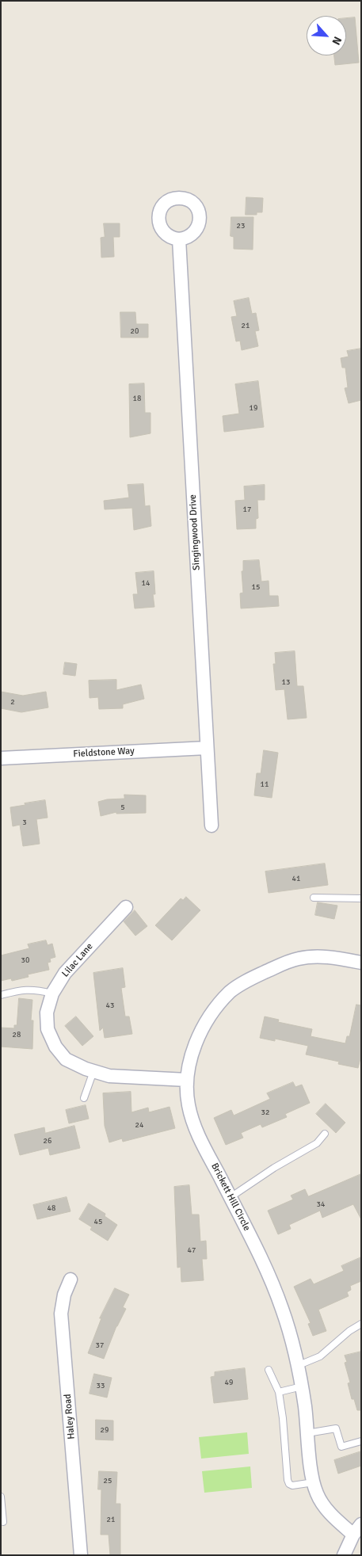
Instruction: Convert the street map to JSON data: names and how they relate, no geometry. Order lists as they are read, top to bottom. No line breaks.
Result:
{"streets":{"street":["Singingwood Drive","Fieldstone Way","Lilac Lane","Brickett Hill Circle","Haley Road"]},"crossings":[["Singingwood Drive","Fieldstone Way"],["Lilac Lane","Brickett Hill Circle"]],"house_numbers":["23","21","20","18","19","17","14","15","13","2","11","5","3","41","30","43","28","32","24","26","34","48","45","47","37","49","33","29","25","21"],"north":"bottom right"}
